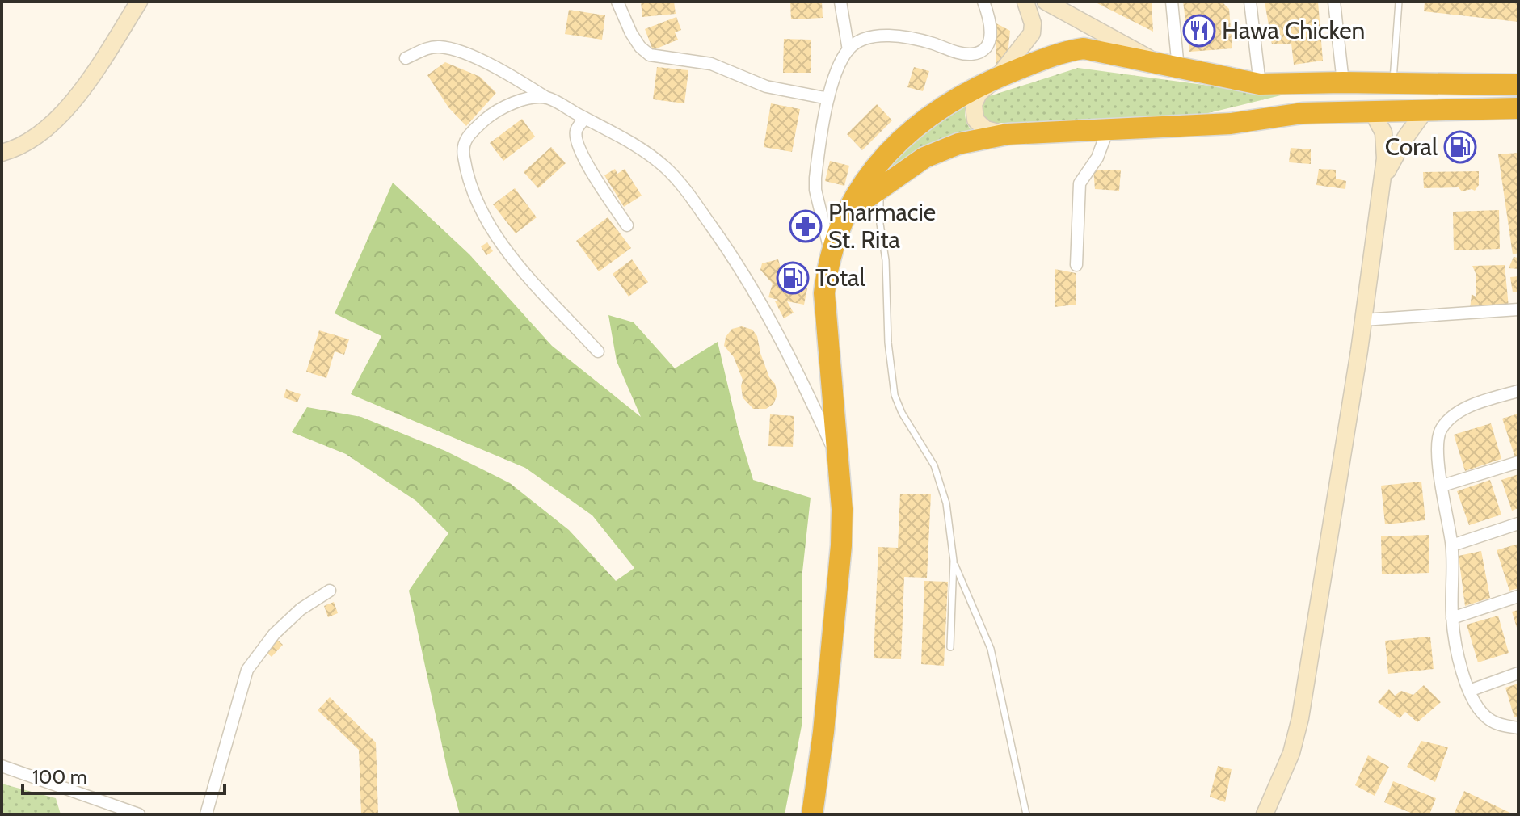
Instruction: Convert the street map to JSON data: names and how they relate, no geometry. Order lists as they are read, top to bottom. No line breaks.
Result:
{"places":{"restaurant":["Hawa Chicken"],"fuel station":["Coral","Total"],"pharmacy":["Pharmacie St. Rita"]},"scale_bar":"100 m"}
